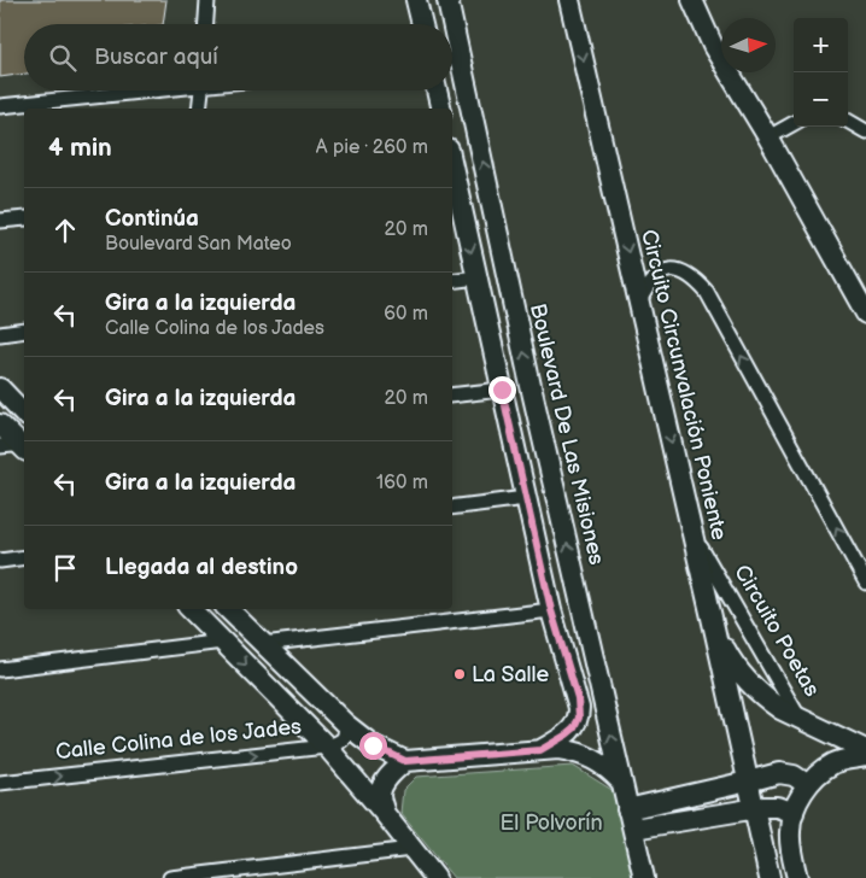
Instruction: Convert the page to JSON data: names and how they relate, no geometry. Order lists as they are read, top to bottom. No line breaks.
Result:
{"streets":{"main road":["Circuito Circunvalación Poniente","Boulevard De Las Misiones","Circuito Poetas"],"street":["Calle Colina de los Jades"]},"crossings":[["Circuito Circunvalación Poniente","Circuito Poetas"]],"parks":["El Polvorín"],"places":["La Salle"],"north":"right","page":{"map_buttons":["+","−"],"search":"Buscar aquí","heading":["4 min","A pie · 260 m"],"list":[["Continúa","Boulevard San Mateo","20 m"],["Gira a la izquierda","Calle Colina de los Jades","60 m"],["Gira a la izquierda","20 m"],["Gira a la izquierda","160 m"],"Llegada al destino"]}}
